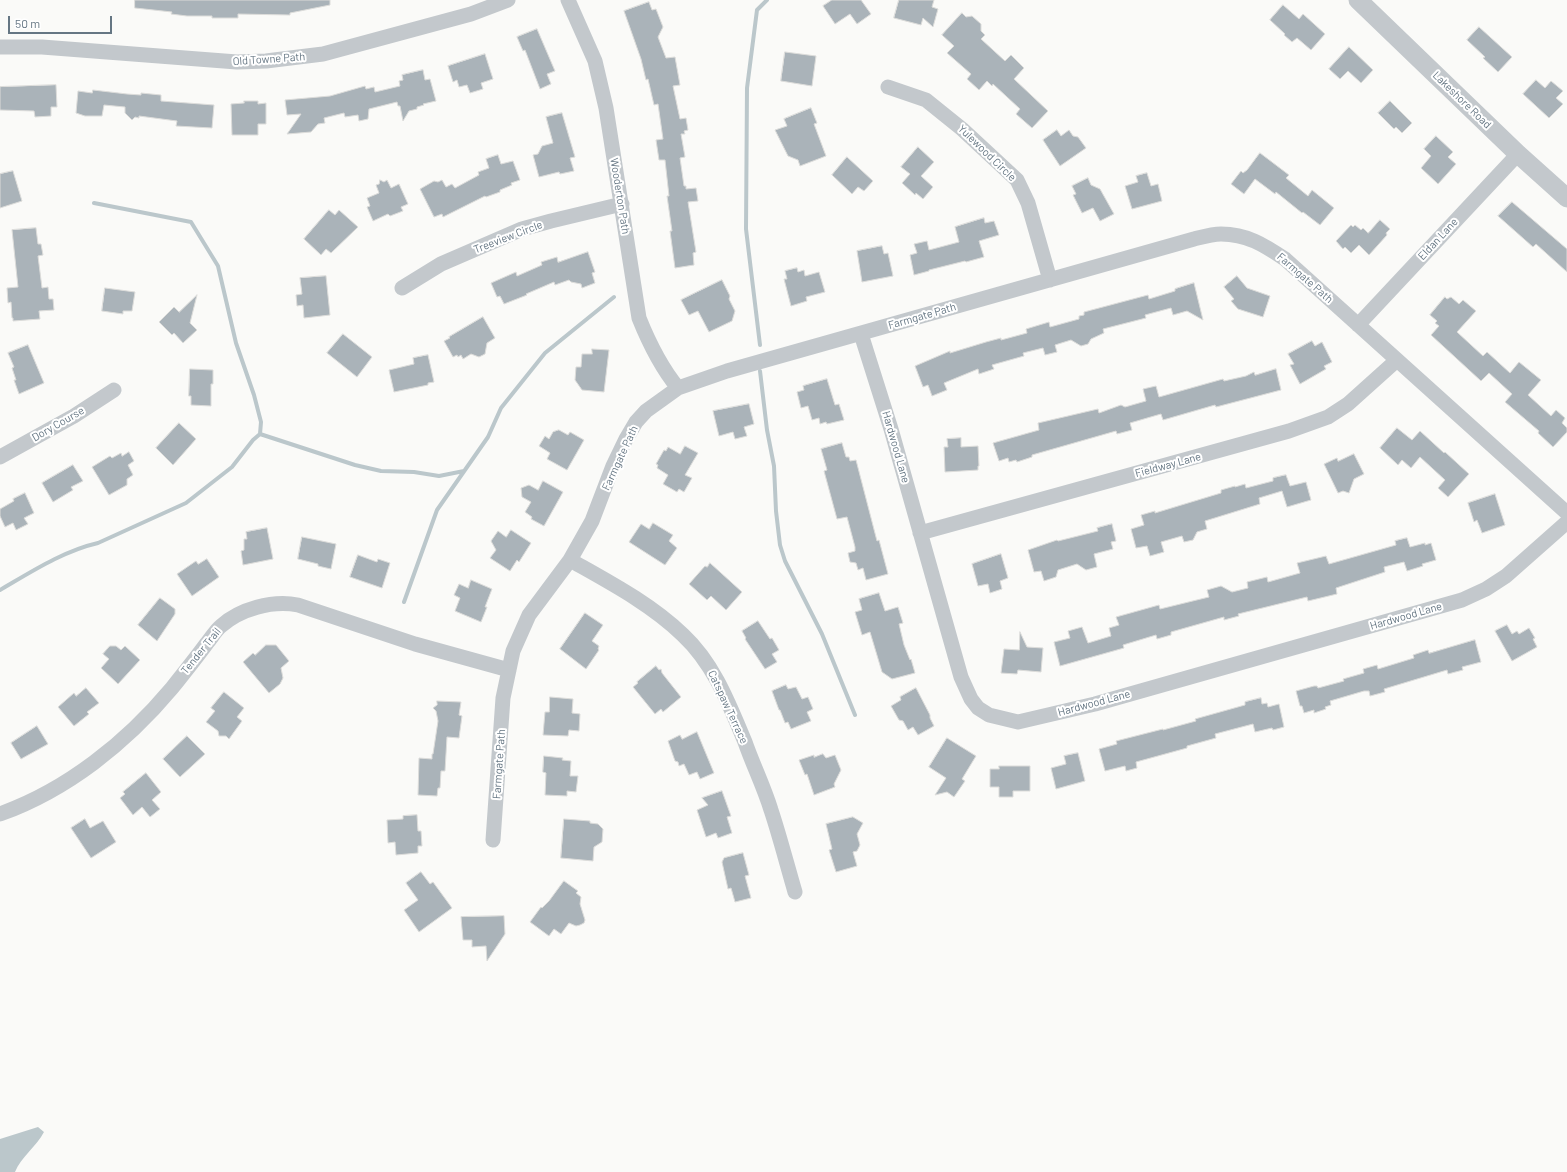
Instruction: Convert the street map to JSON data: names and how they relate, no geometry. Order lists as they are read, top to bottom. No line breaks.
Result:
{"streets":{"street":["Old Towne Path","Lakeshore Road","Yulewood Circle","Wooderton Path","Treeview Circle","Eldan Lane","Farmgate Path","Dory Course","Hardwood Lane","Fieldway Lane","Tender Trail","Catspaw Terrace"]},"crossings":[["Lakeshore Road","Eldan Lane"],["Yulewood Circle","Farmgate Path"],["Wooderton Path","Treeview Circle"],["Wooderton Path","Farmgate Path"],["Eldan Lane","Farmgate Path"],["Farmgate Path","Hardwood Lane"],["Farmgate Path","Fieldway Lane"],["Farmgate Path","Tender Trail"],["Farmgate Path","Catspaw Terrace"],["Hardwood Lane","Fieldway Lane"]],"scale_bar":"50 m"}
